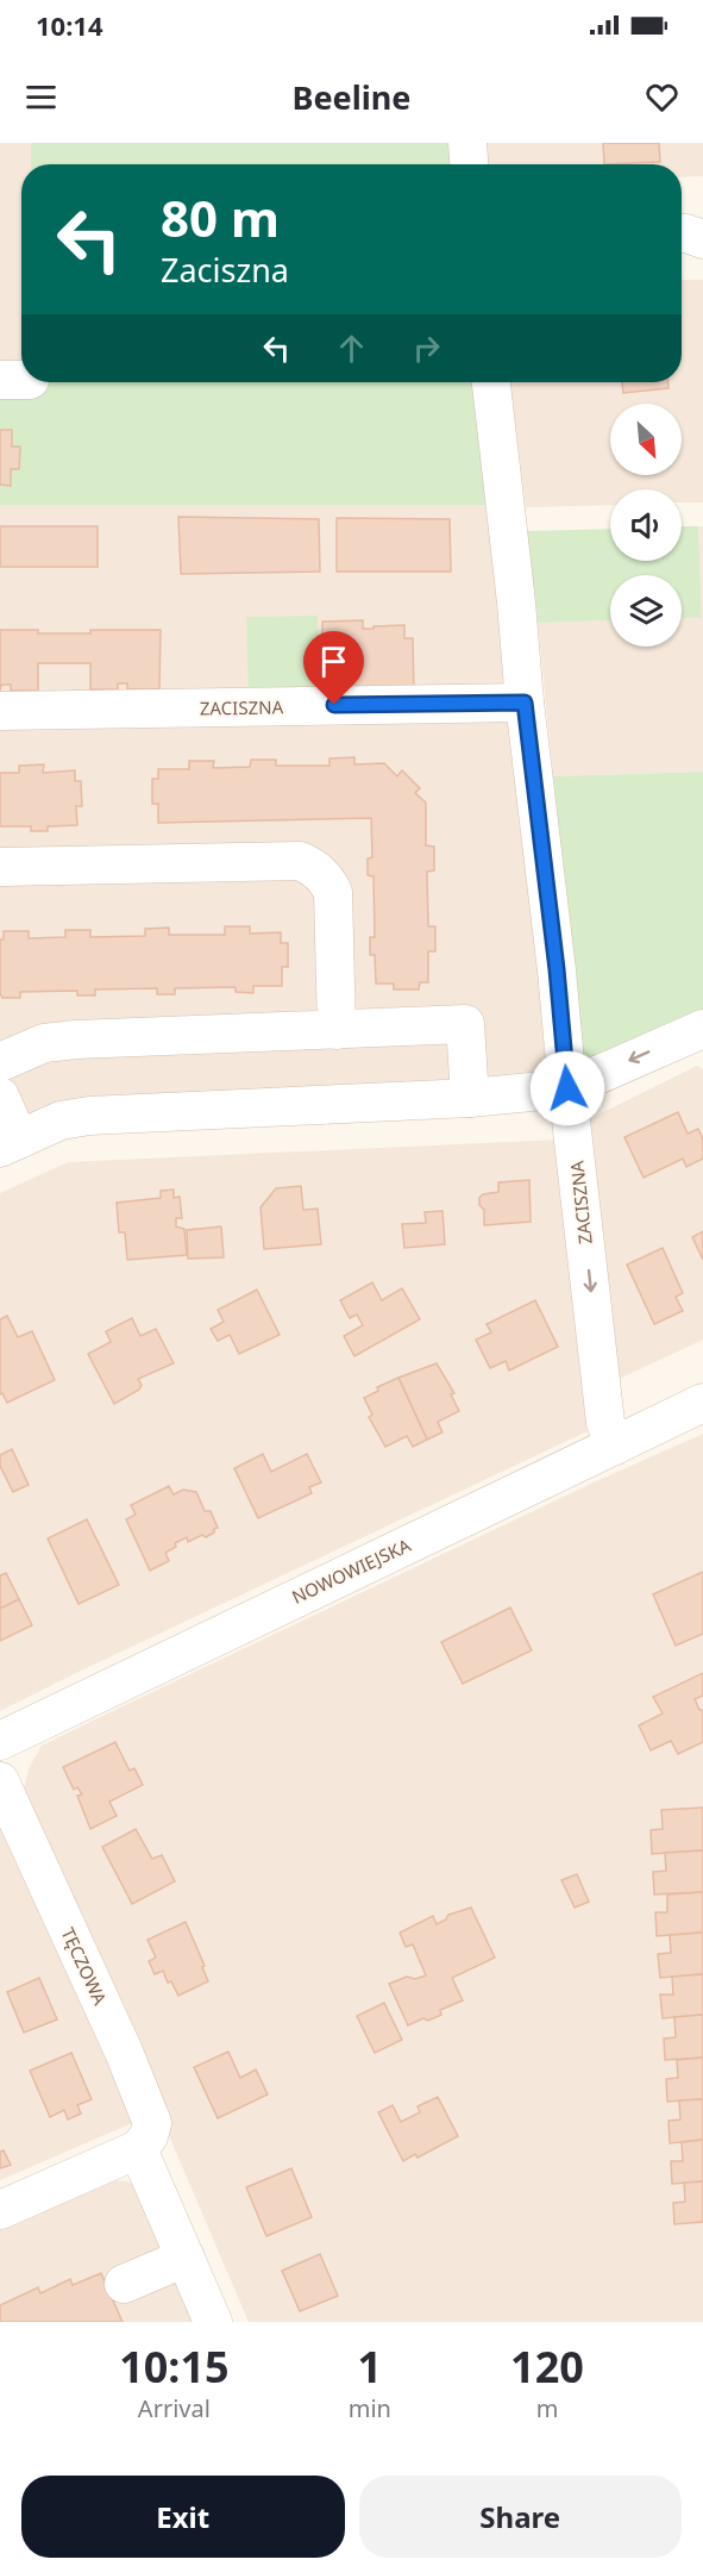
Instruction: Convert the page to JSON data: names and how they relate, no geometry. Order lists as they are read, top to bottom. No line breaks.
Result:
{"streets":{"street":["ZACISZNA","NOWOWIEJSKA","TĘCZOWA"]},"crossings":[["ZACISZNA","NOWOWIEJSKA"]],"north":"bottom right","page":{"status":"10:14","header":"Beeline","turn":["80 m","Zaciszna"],"eta":["10:15","Arrival","1","min","120","m"],"buttons":["Exit","Share"]}}
